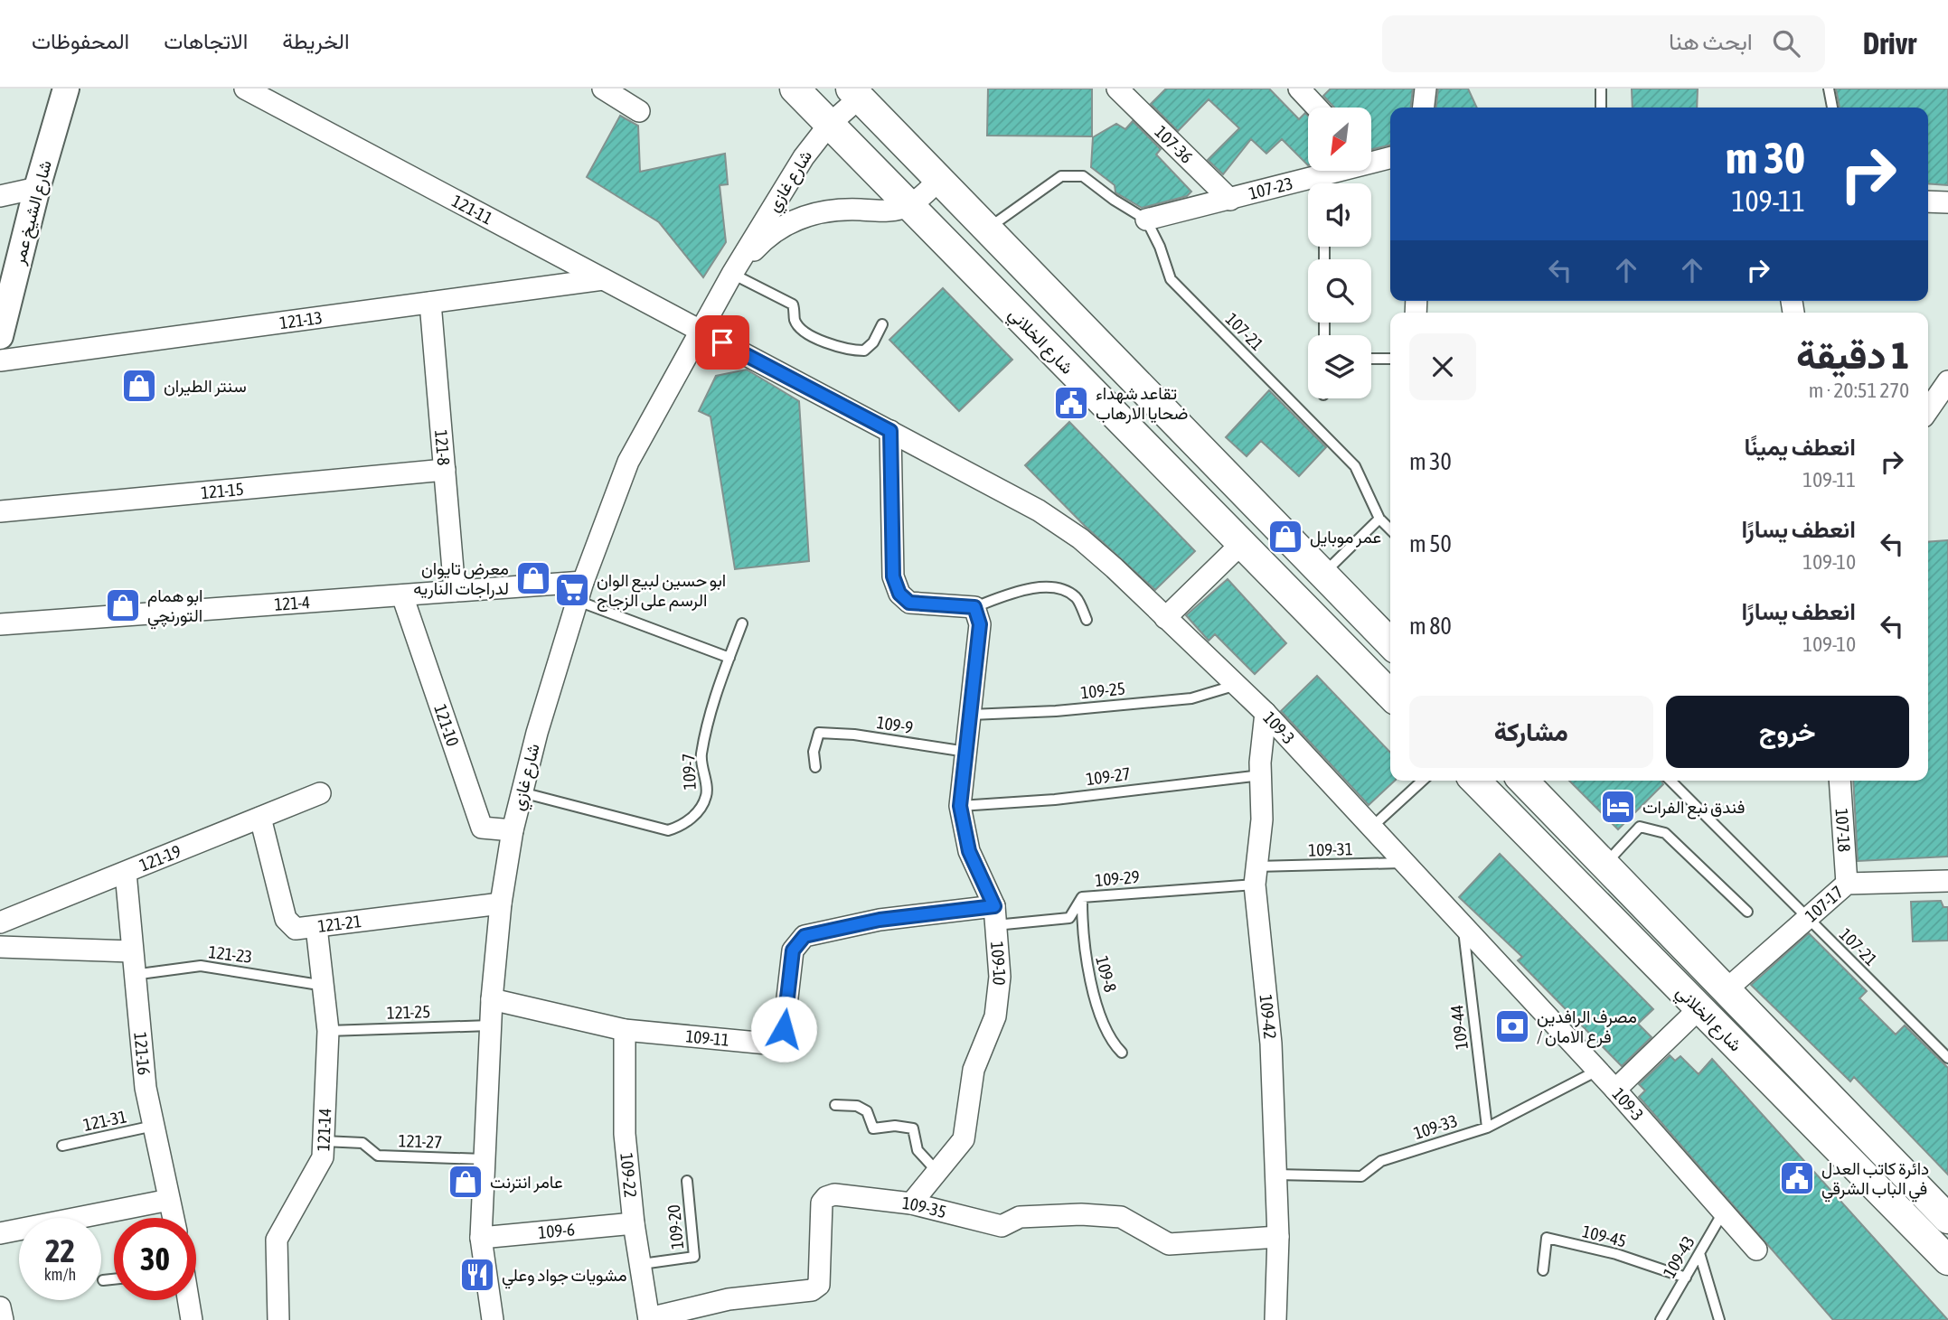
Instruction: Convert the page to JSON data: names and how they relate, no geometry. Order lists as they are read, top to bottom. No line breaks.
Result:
{"streets":{"main road":["شارع الخلاني"],"street":["107-36","شارع غازي","107-23","121-11","شارع الشيخ عمر","121-13","121-8","121-15","121-4","121-10","109-3","107-18","121-19","107-17","121-21","109-10","109-42","109-11","121-16","121-14","109-22","109-35","109-6"],"lane":["107-21","109-25","109-9","109-7","109-27","109-31","109-29","121-23","109-8","121-25","109-44","121-31","109-33","121-27","109-20","109-45","109-43"]},"crossings":[["107-36","107-23"],["شارع غازي","121-11"],["شارع غازي","شارع الخلاني"],["شارع غازي","121-4"],["شارع غازي","121-10"],["شارع غازي","109-3"],["شارع غازي","109-7"],["شارع غازي","121-21"],["شارع غازي","121-25"],["شارع غازي","109-11"],["شارع غازي","121-27"],["شارع غازي","109-6"],["107-23","107-21"],["121-11","121-13"],["121-11","109-3"],["121-13","121-8"],["107-21","107-17"],["شارع الخلاني","107-17"],["121-8","121-15"],["121-8","121-4"],["121-4","121-10"],["109-25","109-3"],["109-25","109-10"],["109-9","109-10"],["109-3","109-31"],["109-3","109-42"],["109-3","109-44"],["109-3","109-33"],["109-3","109-43"],["109-27","109-10"],["109-27","109-42"],["107-18","107-17"],["109-31","109-29"],["109-31","109-42"],["121-19","121-21"],["121-19","121-16"],["109-29","109-10"],["109-29","109-8"],["109-29","109-42"],["109-29","109-11"],["121-21","121-14"],["121-23","121-16"],["121-23","121-14"],["109-10","109-11"],["109-10","109-35"],["121-25","121-14"],["109-42","109-33"],["109-42","109-35"],["109-44","109-33"],["109-11","109-22"],["121-16","121-31"],["121-14","121-27"],["109-22","109-35"],["109-22","109-20"],["109-22","109-6"],["109-45","109-43"]],"places":{"shop":["سنتر الطيران","عمر موبايل","معرض تايوان لدراجات الناريه","ابو همام التورنچي","عامر انترنت"],"public building":["تقاعد شهداء ضحايا الارهاب","دائرة كاتب العدل في الباب الشرقي"],"supermarket":["ابو حسين لبيع الوان الرسم على الزجاج"],"hotel":["فندق نبع الفرات"],"bank":["مصرف الرافدين / فرع الامان"],"restaurant":["مشويات جواد وعلي"]},"north":"bottom left","page":{"header":"Drivr","search":"ابحث هنا","nav":["الخريطة","الاتجاهات","المحفوظات"],"turn":["30 m","109-11"],"heading":["1 دقيقة","270 m · 20:51"],"list":[{"name":"انعطف يمينًا","note":"109-11","value":"30 m"},{"name":"انعطف يسارًا","note":"109-10","value":"50 m"},{"name":"انعطف يسارًا","note":"109-10","value":"80 m"}],"buttons":["خروج","مشاركة"],"speed":"22 km/h","limit":"30"}}
